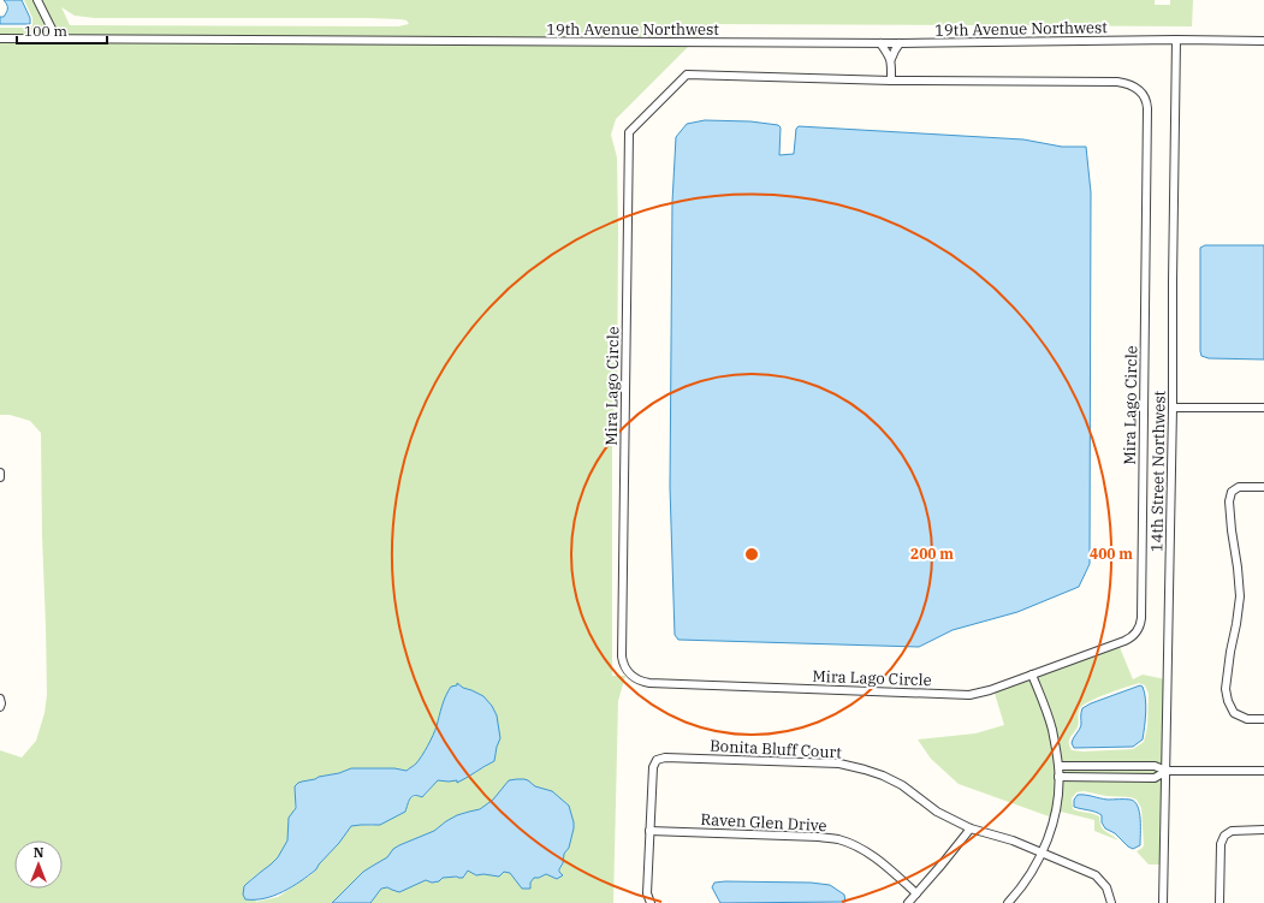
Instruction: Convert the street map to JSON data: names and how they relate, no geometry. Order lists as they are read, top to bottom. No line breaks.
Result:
{"streets":{"street":["19th Avenue Northwest","Mira Lago Circle","14th Street Northwest","Bonita Bluff Court","Raven Glen Drive"]},"crossings":[["19th Avenue Northwest","14th Street Northwest"],["Bonita Bluff Court","Raven Glen Drive"]],"scale_bar":"100 m","north":"top","rings":["200 m","400 m"]}
